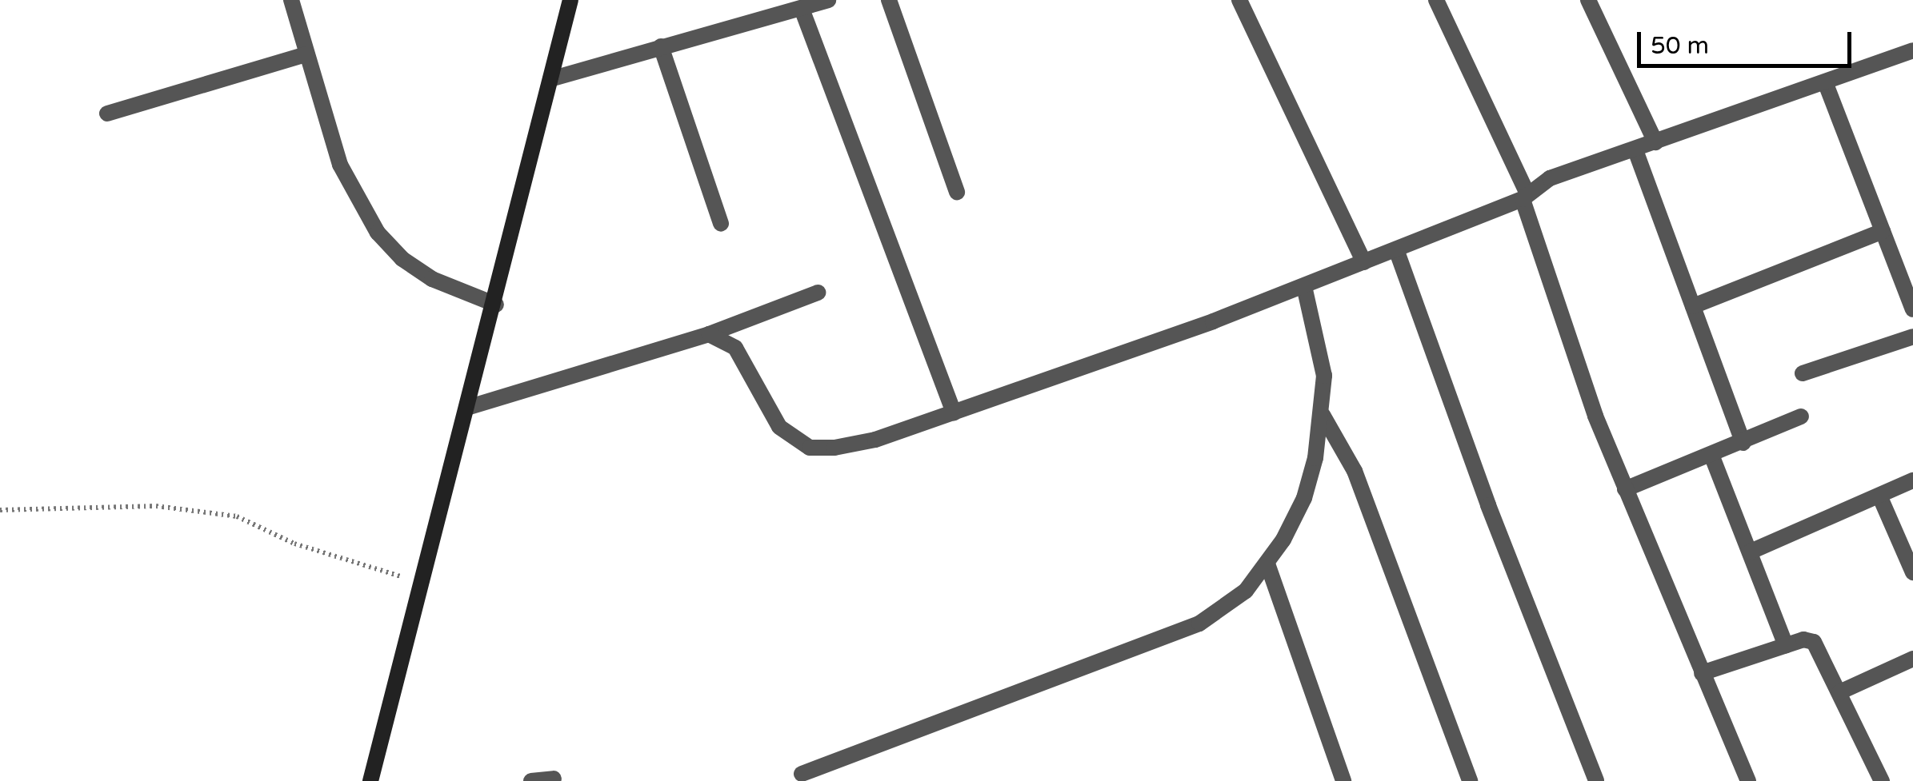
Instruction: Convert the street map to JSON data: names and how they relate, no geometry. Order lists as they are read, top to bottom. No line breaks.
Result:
{"scale_bar":"50 m"}
